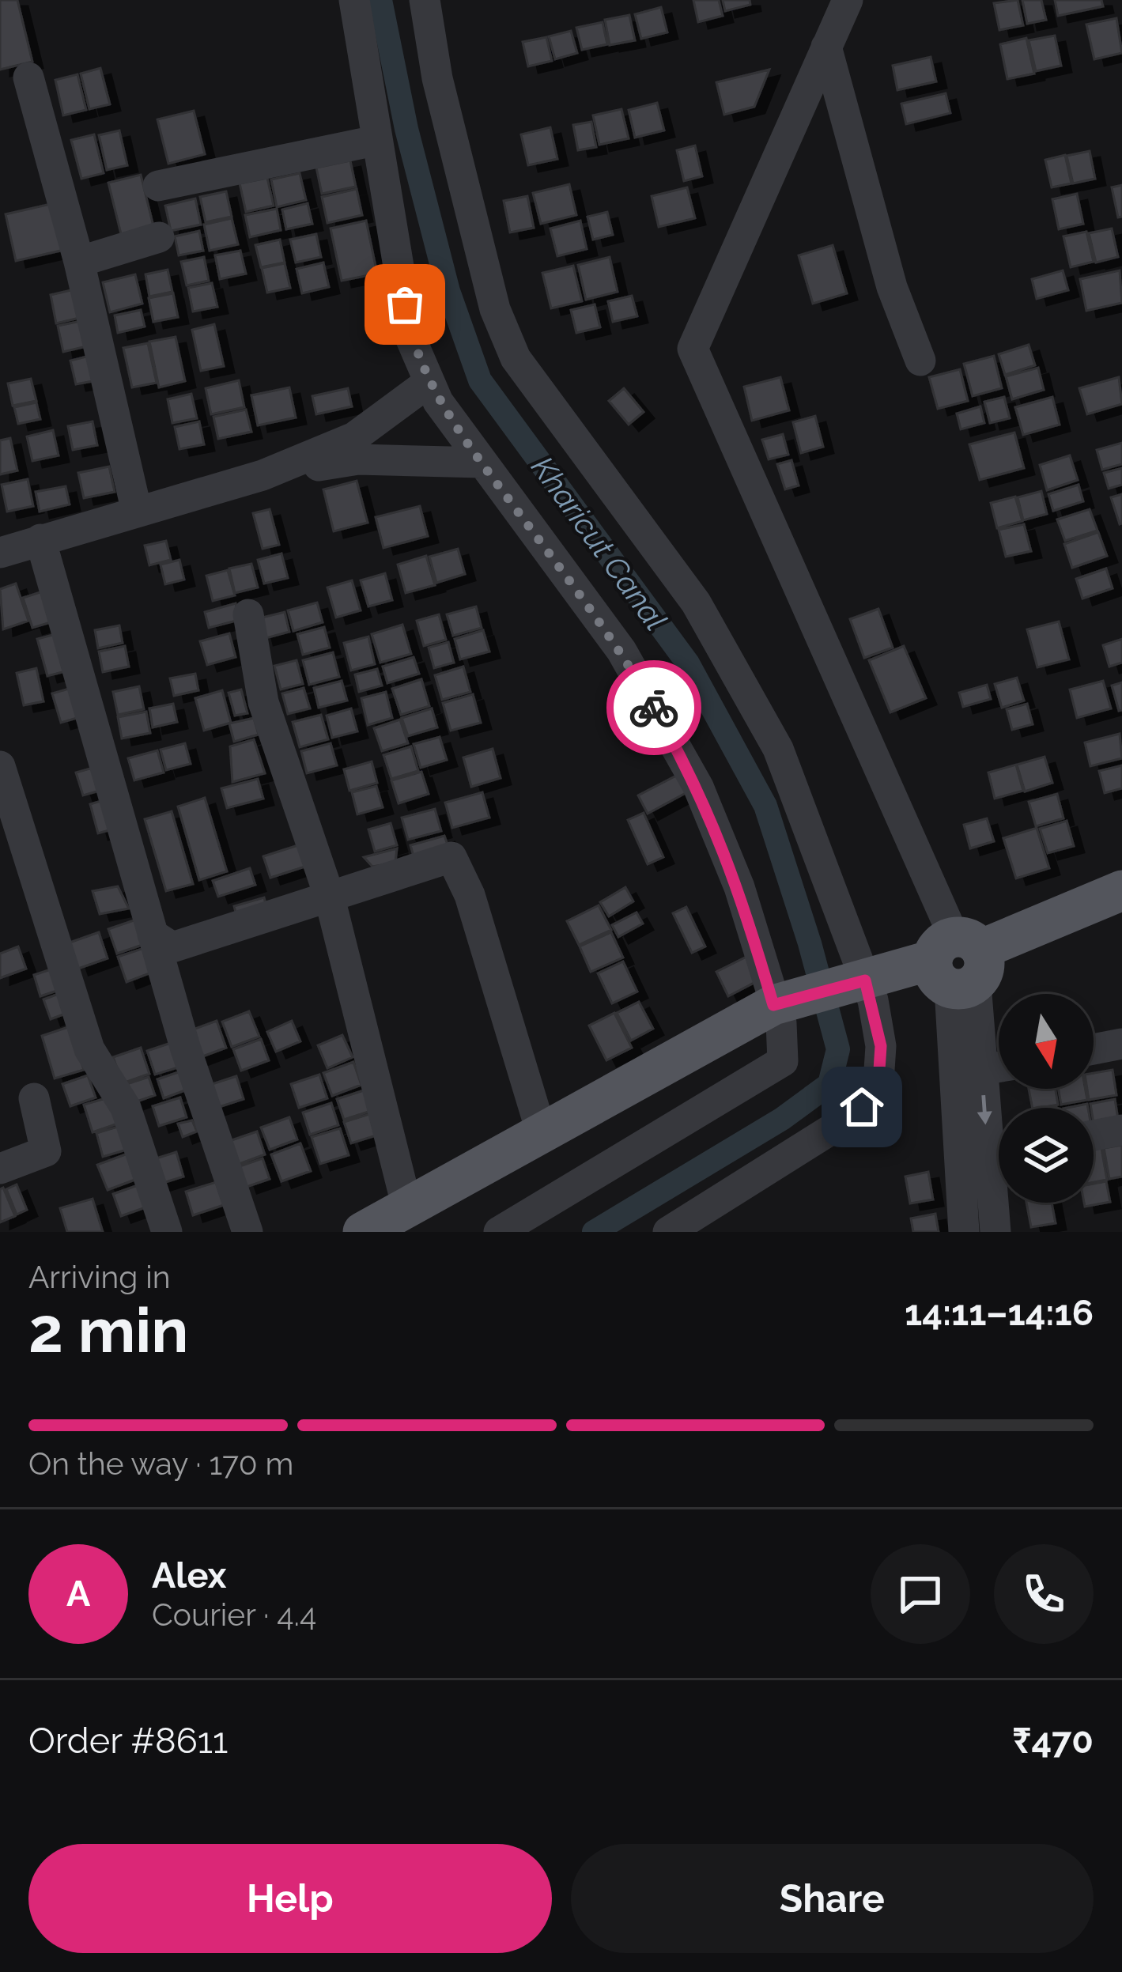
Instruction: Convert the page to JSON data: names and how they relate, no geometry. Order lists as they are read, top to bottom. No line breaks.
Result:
{"water":["Kharicut Canal"],"north":"bottom","page":{"heading":["2 min","Arriving in","14:11–14:16"],"panel":["Alex","Courier · 4.4","Order #8611","₹470"],"bar":"On the way · 170 m","round":"A","buttons":["Help","Share"]}}
